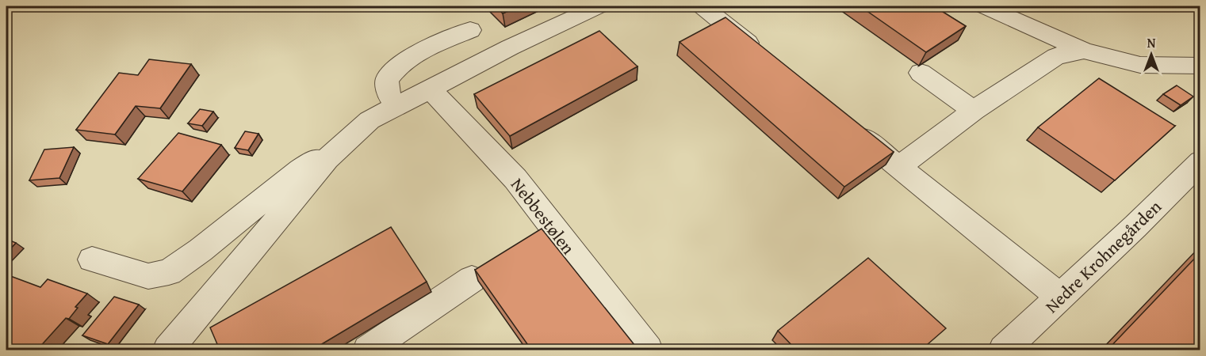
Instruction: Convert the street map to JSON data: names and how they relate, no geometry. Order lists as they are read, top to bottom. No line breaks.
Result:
{"streets":{"street":["Nebbestølen","Nedre Krohnegården"]},"north":"top"}
